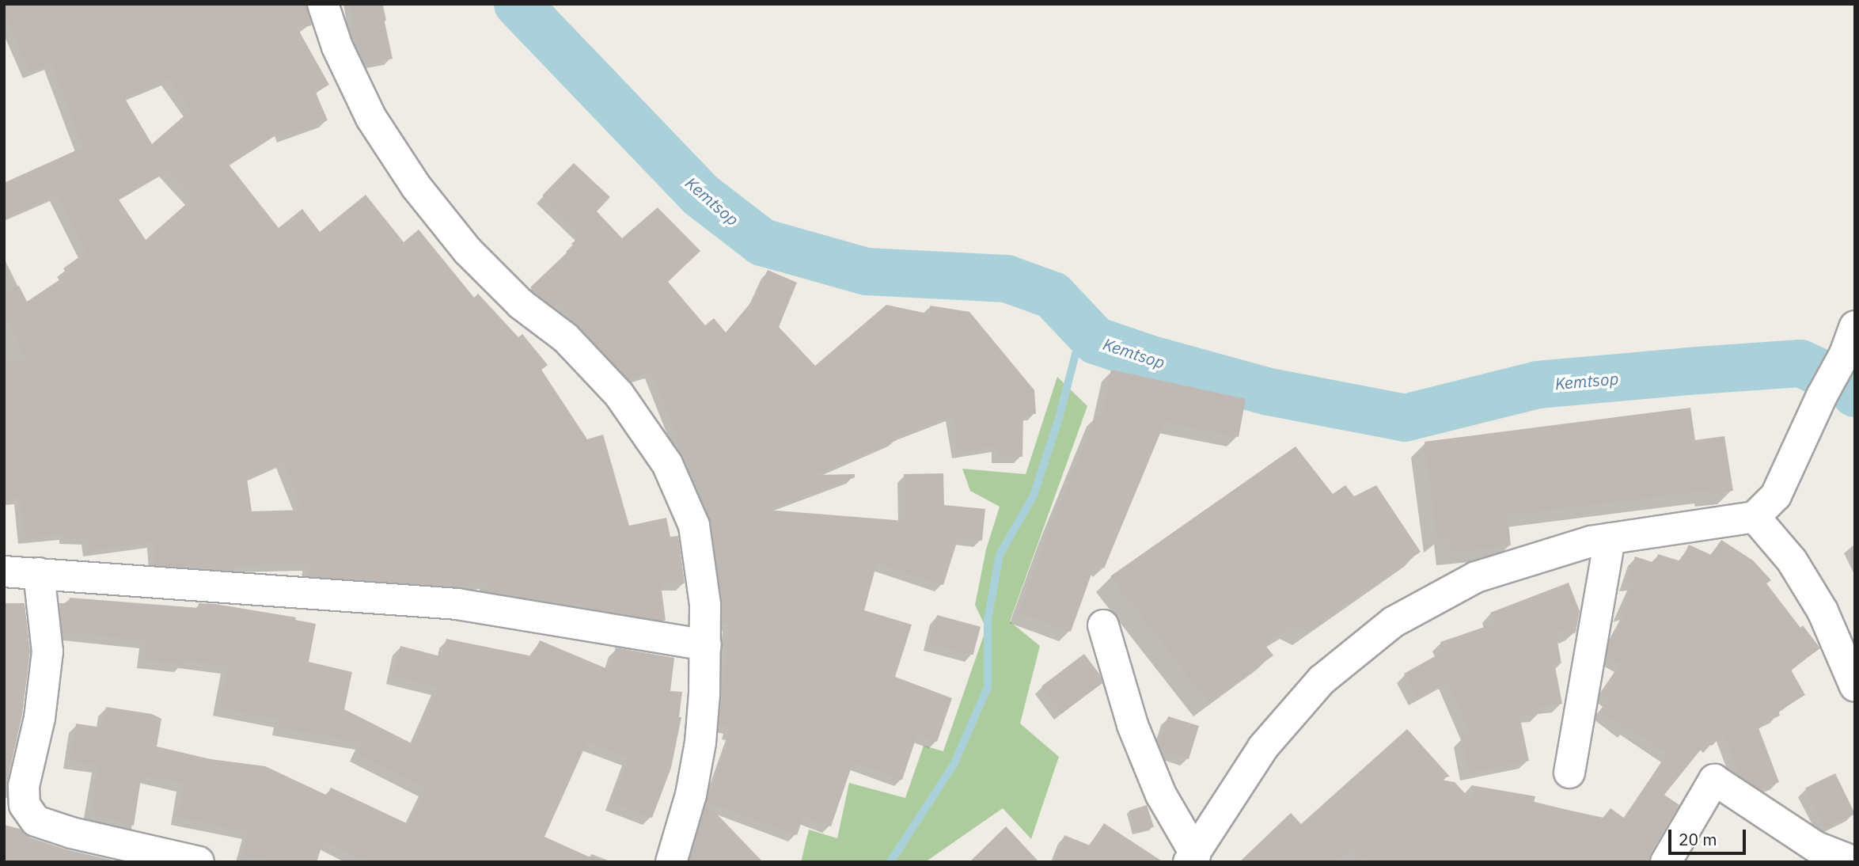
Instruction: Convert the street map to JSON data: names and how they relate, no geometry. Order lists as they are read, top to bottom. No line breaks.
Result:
{"water":["Kemtsop"],"scale_bar":"20 m"}
